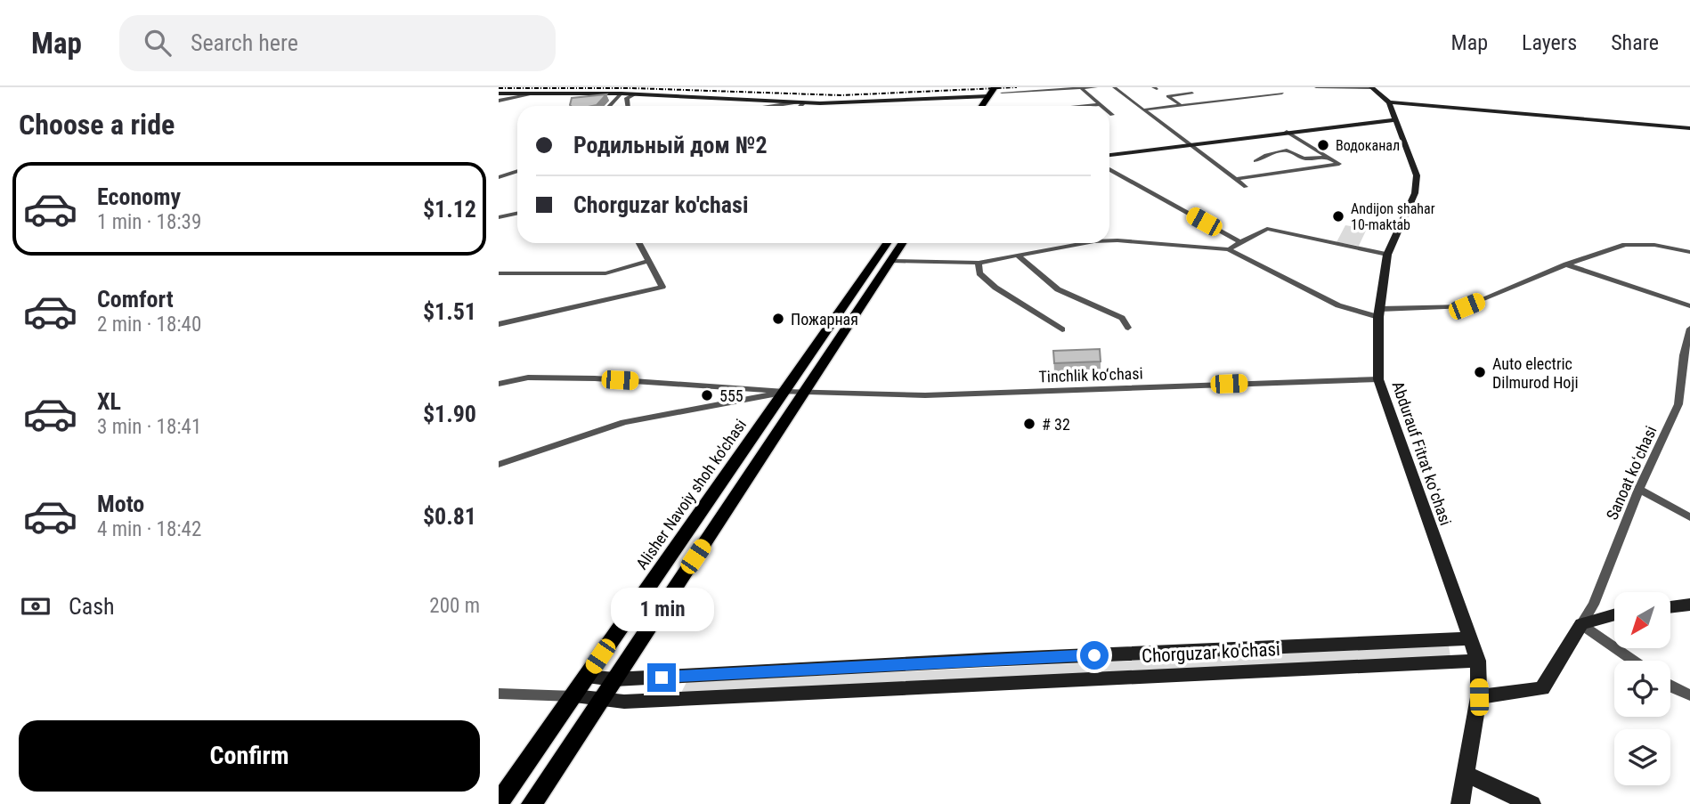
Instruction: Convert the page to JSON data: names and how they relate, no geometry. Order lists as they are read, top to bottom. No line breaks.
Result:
{"streets":{"main road":["Abdurauf Fitrat koʻchasi","Alisher Navoiy shoh ko'chasi","Chorguzar ko'chasi"],"street":["Tinchlik kо‘chasi","Sanoat koʻchasi"]},"crossings":[["Tinchlik kо‘chasi","Abdurauf Fitrat koʻchasi"],["Tinchlik kо‘chasi","Alisher Navoiy shoh ko'chasi"],["Abdurauf Fitrat koʻchasi","Chorguzar ko'chasi"],["Alisher Navoiy shoh ko'chasi","Chorguzar ko'chasi"]],"places":["Водоканал","Andijon shahar 10-maktab","Пожарная","Auto electric Dilmurod Hoji","555","# 32"],"north":"bottom left","page":{"header":"Map","search":"Search here","nav":["Map","Layers","Share"],"heading":"Choose a ride","banner":["Родильный дом №2","Chorguzar ko'chasi"],"list":[{"name":"Economy","note":"1 min · 18:39","value":"$1.12"},{"name":"Comfort","note":"2 min · 18:40","value":"$1.51"},{"name":"XL","note":"3 min · 18:41","value":"$1.90"},{"name":"Moto","note":"4 min · 18:42","value":"$0.81"}],"pay":["Cash","200 m"],"bubble":"1 min","buttons":"Confirm"}}
